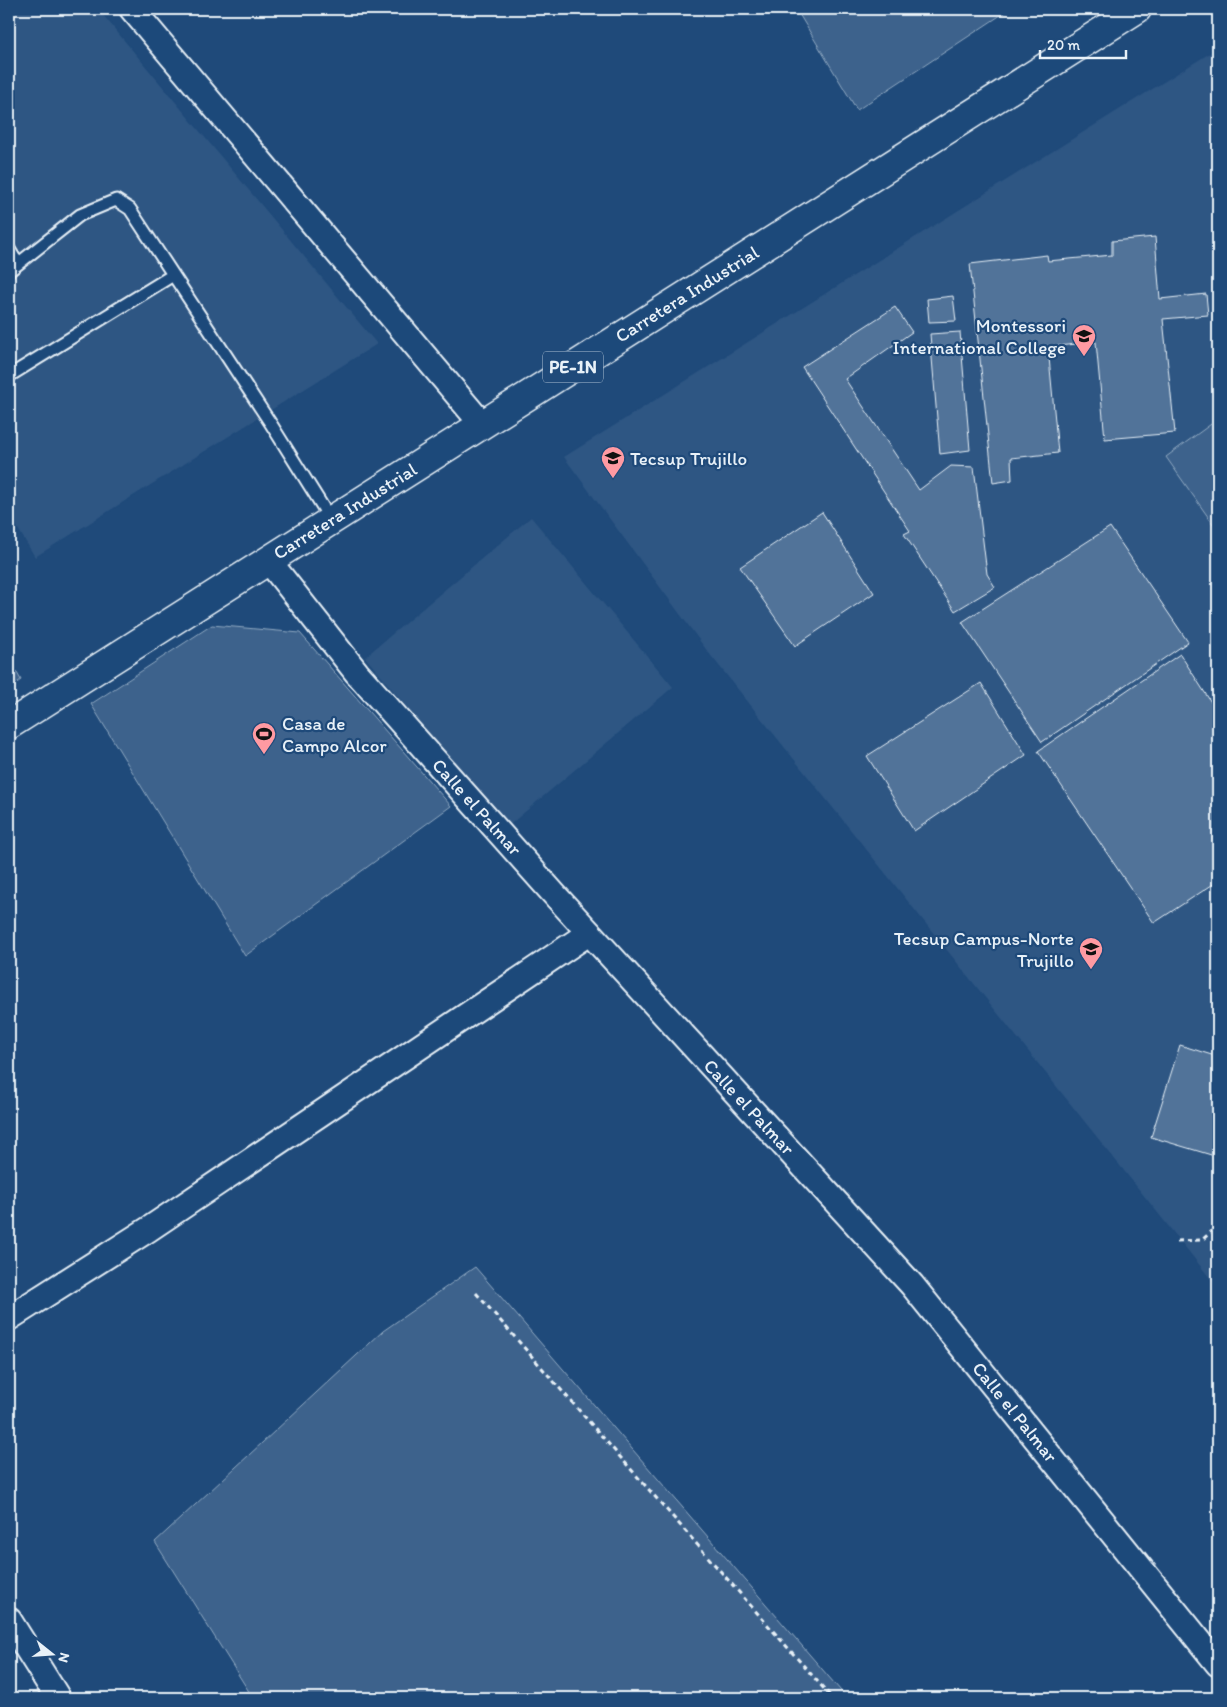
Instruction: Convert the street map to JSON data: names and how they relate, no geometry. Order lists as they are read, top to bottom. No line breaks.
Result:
{"streets":{"highway":["Carretera Industrial","PE-1N"],"street":["Calle el Palmar"]},"crossings":[["Carretera Industrial","Calle el Palmar"]],"places":{"school or university":["Montessori International College","Tecsup Trujillo","Tecsup Campus-Norte Trujillo"],"sports":["Casa de Campo Alcor"]},"scale_bar":"20 m","north":"right"}
